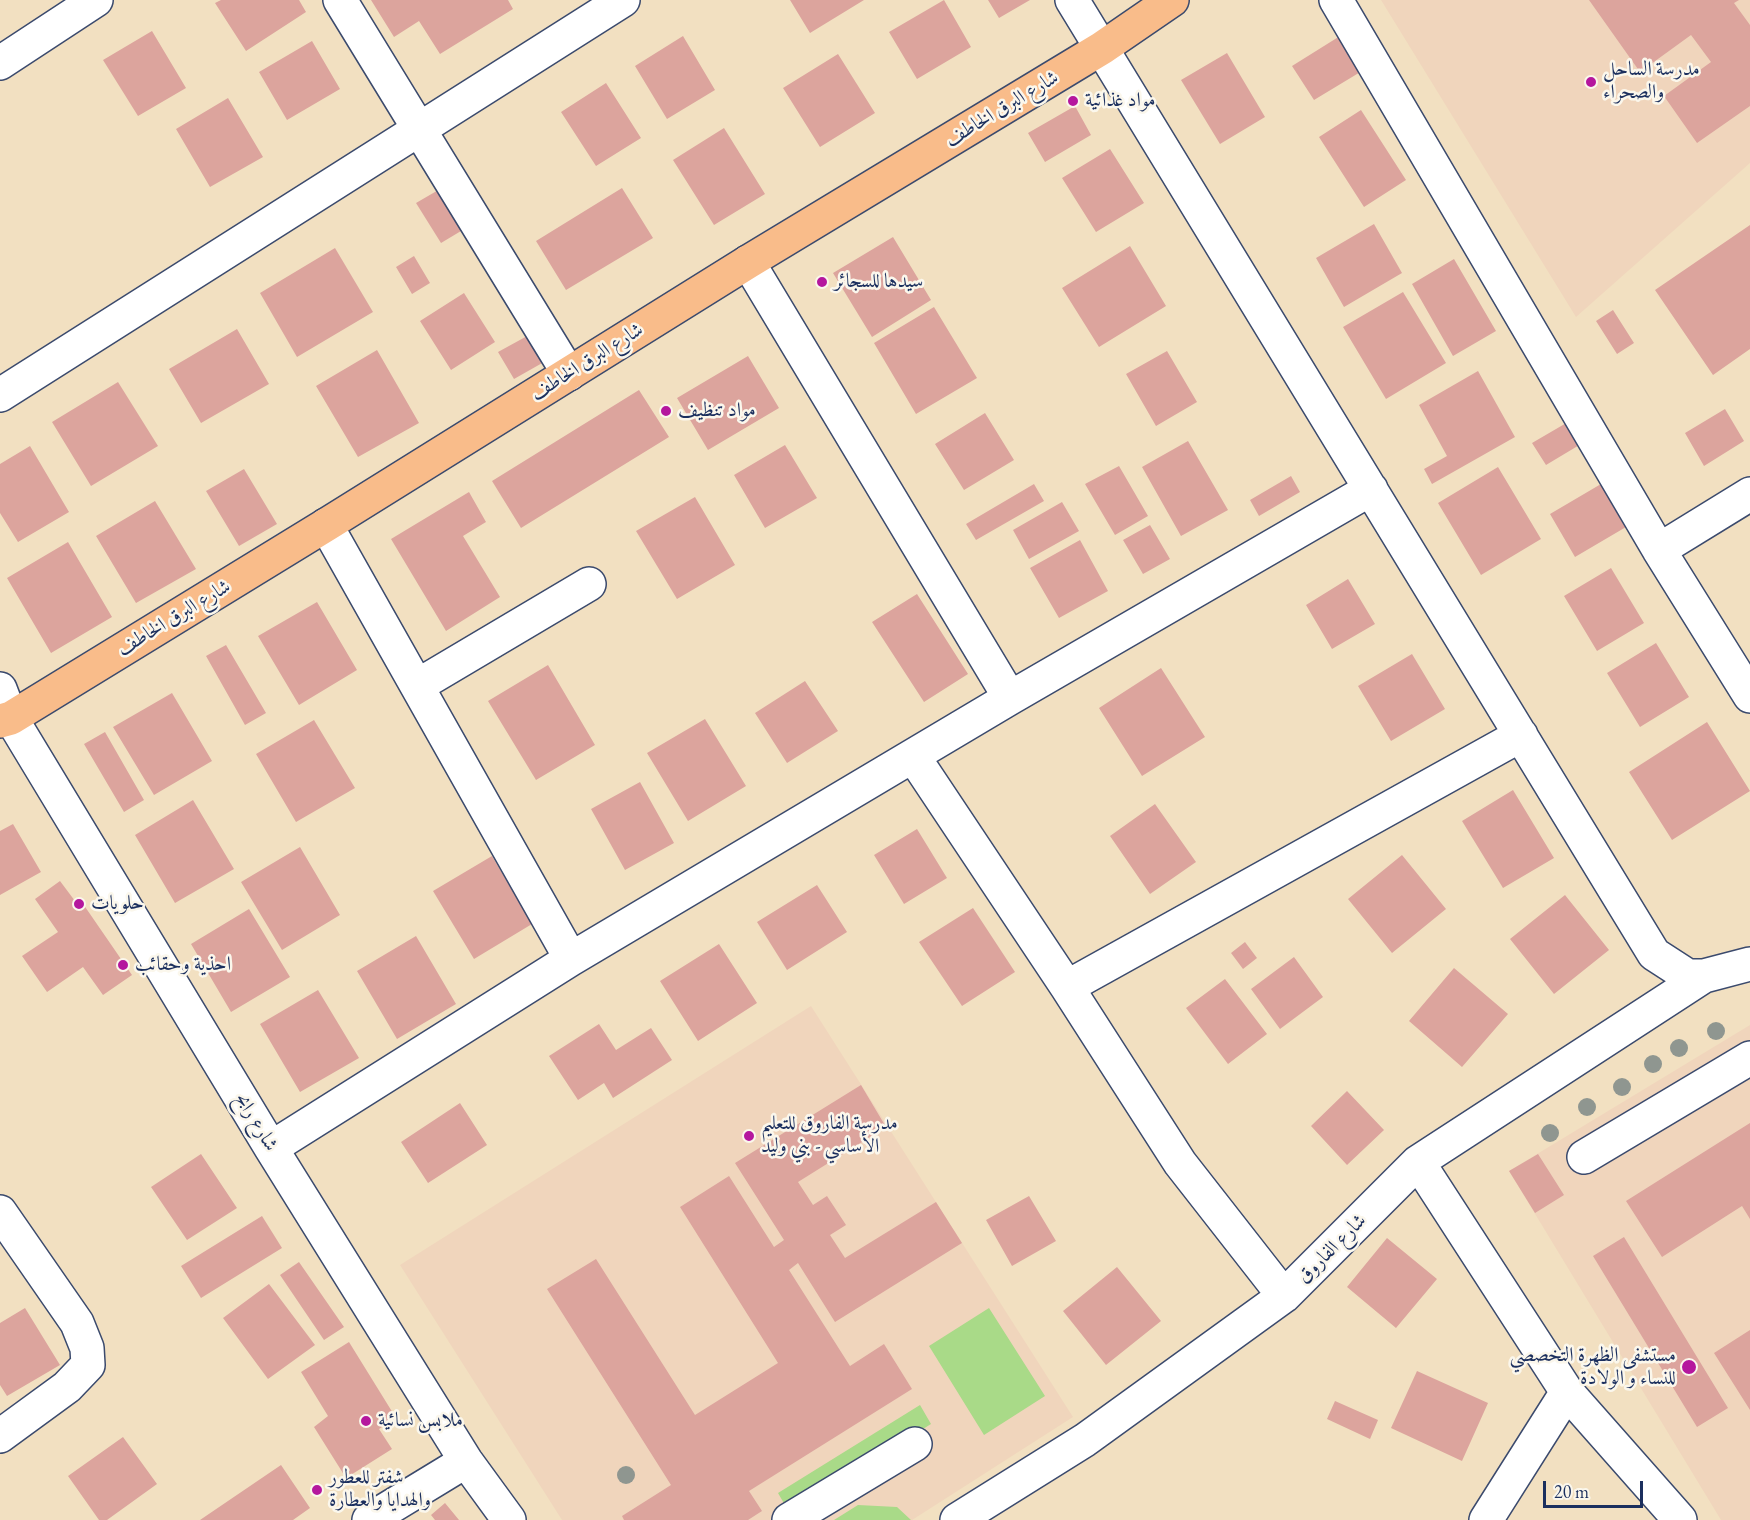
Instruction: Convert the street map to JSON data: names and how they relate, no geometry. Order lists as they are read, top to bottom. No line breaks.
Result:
{"streets":{"main road":["شارع البرق الخاطف"],"street":["شارع رابح","شارع الفاروق"]},"crossings":[["شارع البرق الخاطف","شارع رابح"]],"places":["مدرسة الساحل والصحراء","مواد غذائية","سيدها للسجائر","مواد تنظيف","حلويات","احذية وحقائب","مدرسة الفاروق للتعليم الأساسي - بني وليد","مستشفى الظهرة التخصصي للنساء و الولادة","ملابس نسائية","شفتر للعطور والهدايا والعطارة"],"scale_bar":"20 m"}
